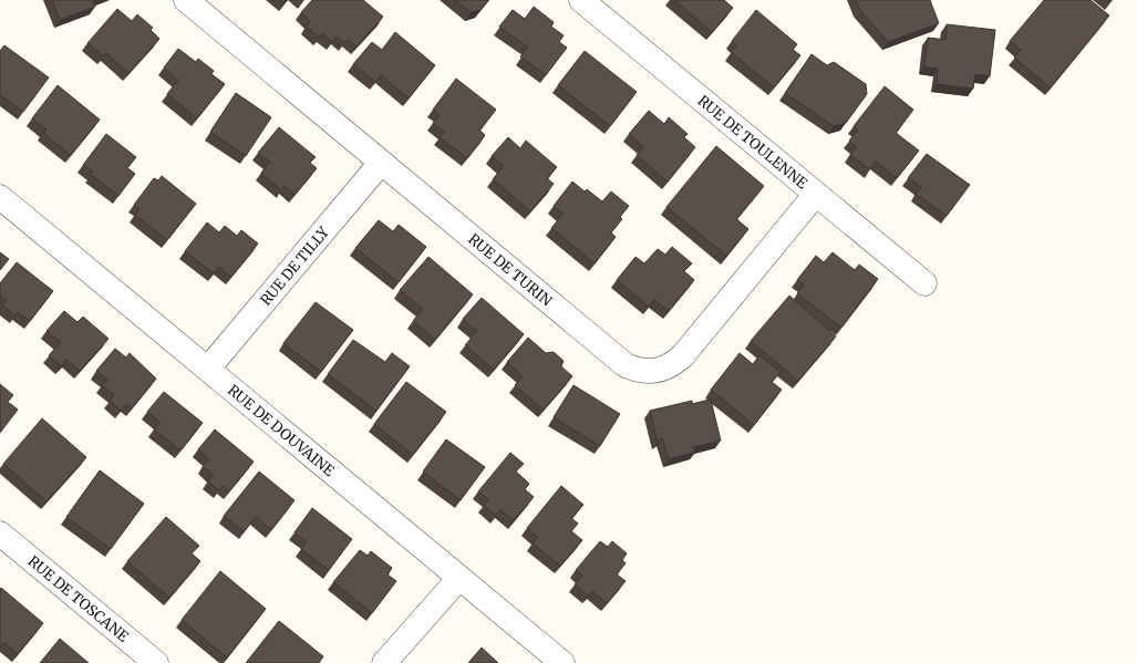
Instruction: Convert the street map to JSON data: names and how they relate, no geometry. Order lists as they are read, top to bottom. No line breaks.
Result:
{"streets":{"street":["RUE DE TOULENNE","RUE DE TILLY","RUE DE TURIN","RUE DE DOUVAINE","RUE DE TOSCANE"]},"crossings":[["RUE DE TOULENNE","RUE DE TURIN"],["RUE DE TILLY","RUE DE TURIN"],["RUE DE TILLY","RUE DE DOUVAINE"]]}
